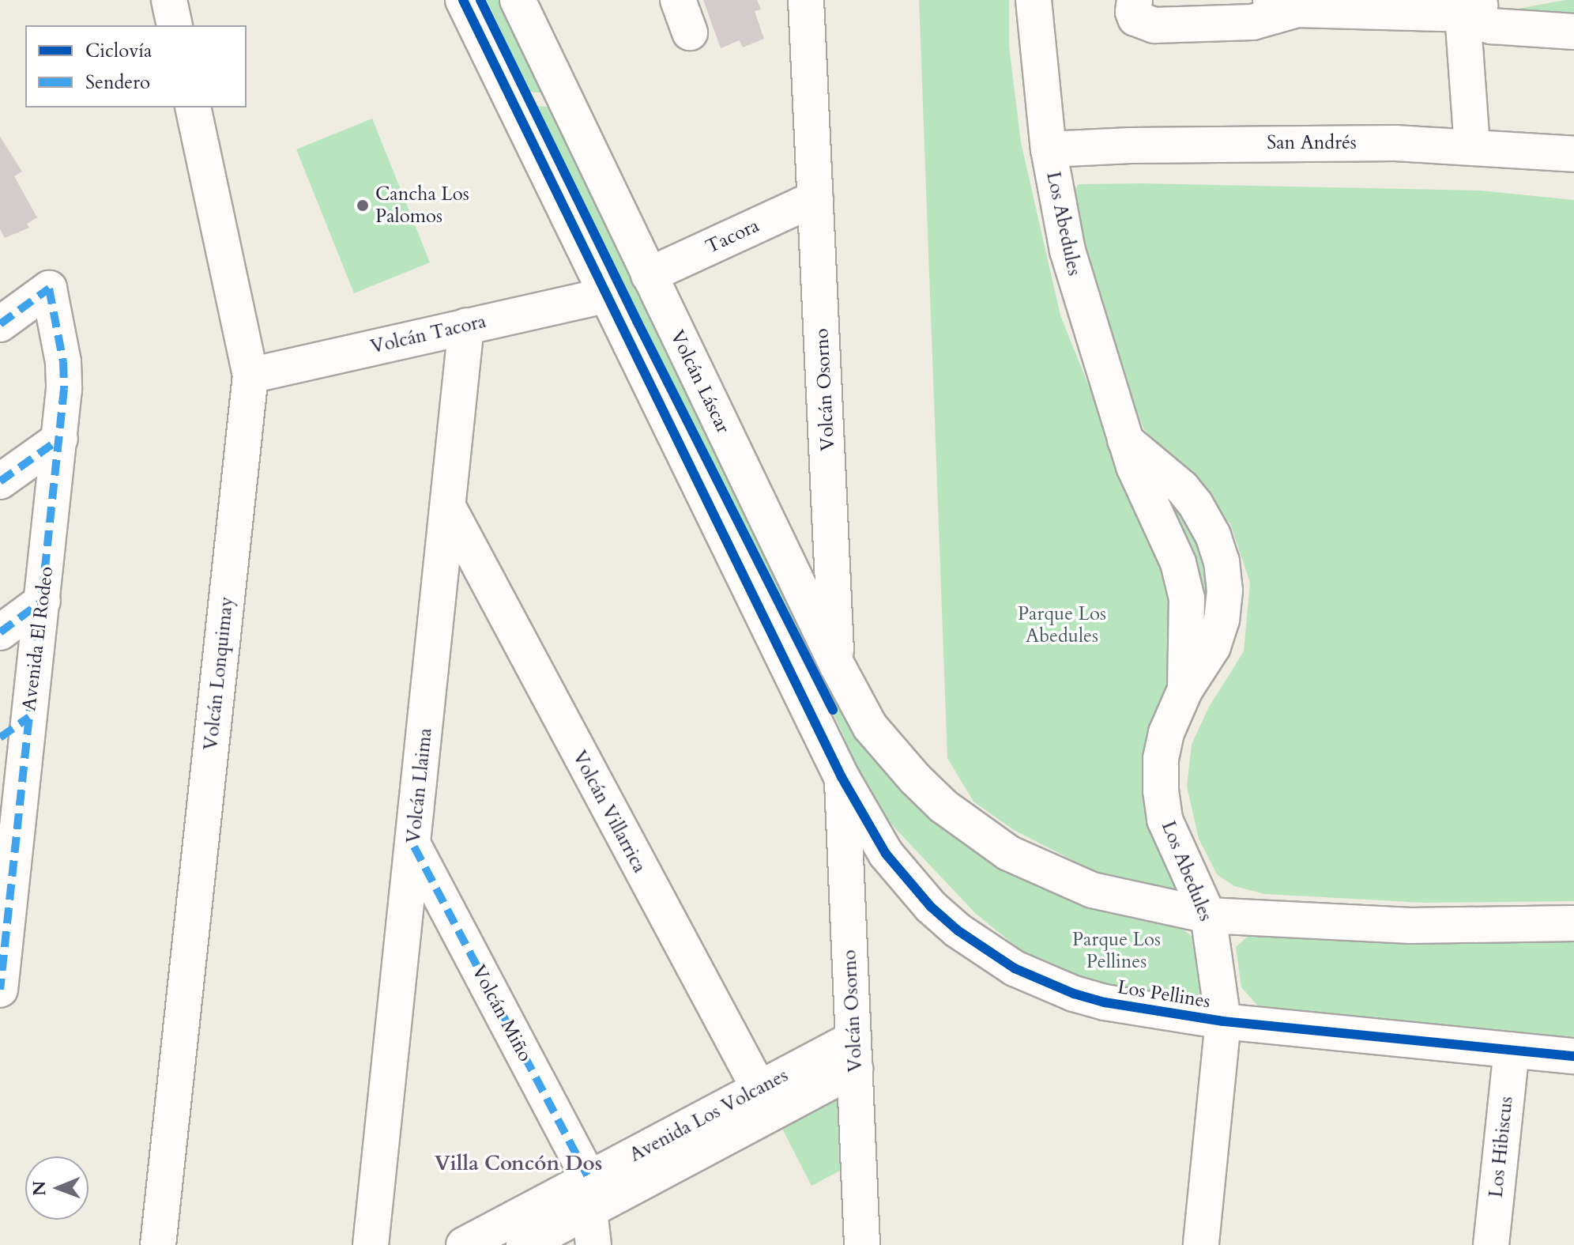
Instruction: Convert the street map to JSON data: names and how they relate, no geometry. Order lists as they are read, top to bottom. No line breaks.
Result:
{"streets":{"street":["San Andrés","Los Abedules","Tacora","Volcán Tacora","Volcán Láscar","Volcán Osorno","Avenida El Rodeo","Volcán Lonquimay","Volcán Llaima","Volcán Villarrica","Los Pellines","Volcán Miño","Avenida Los Volcanes","Los Hibiscus"]},"crossings":[["San Andrés","Los Abedules"],["Los Abedules","Los Pellines"],["Tacora","Volcán Láscar"],["Tacora","Volcán Osorno"],["Volcán Tacora","Volcán Lonquimay"],["Volcán Tacora","Volcán Llaima"],["Volcán Láscar","Volcán Osorno"],["Volcán Osorno","Los Pellines"],["Volcán Osorno","Avenida Los Volcanes"],["Volcán Llaima","Volcán Villarrica"],["Volcán Llaima","Volcán Miño"],["Volcán Villarrica","Avenida Los Volcanes"],["Los Pellines","Los Hibiscus"],["Volcán Miño","Avenida Los Volcanes"]],"districts":["Villa Concón Dos"],"parks":["Parque Los Abedules","Parque Los Pellines"],"places":["Cancha Los Palomos"],"legend":["Ciclovía","Sendero"],"north":"left"}
